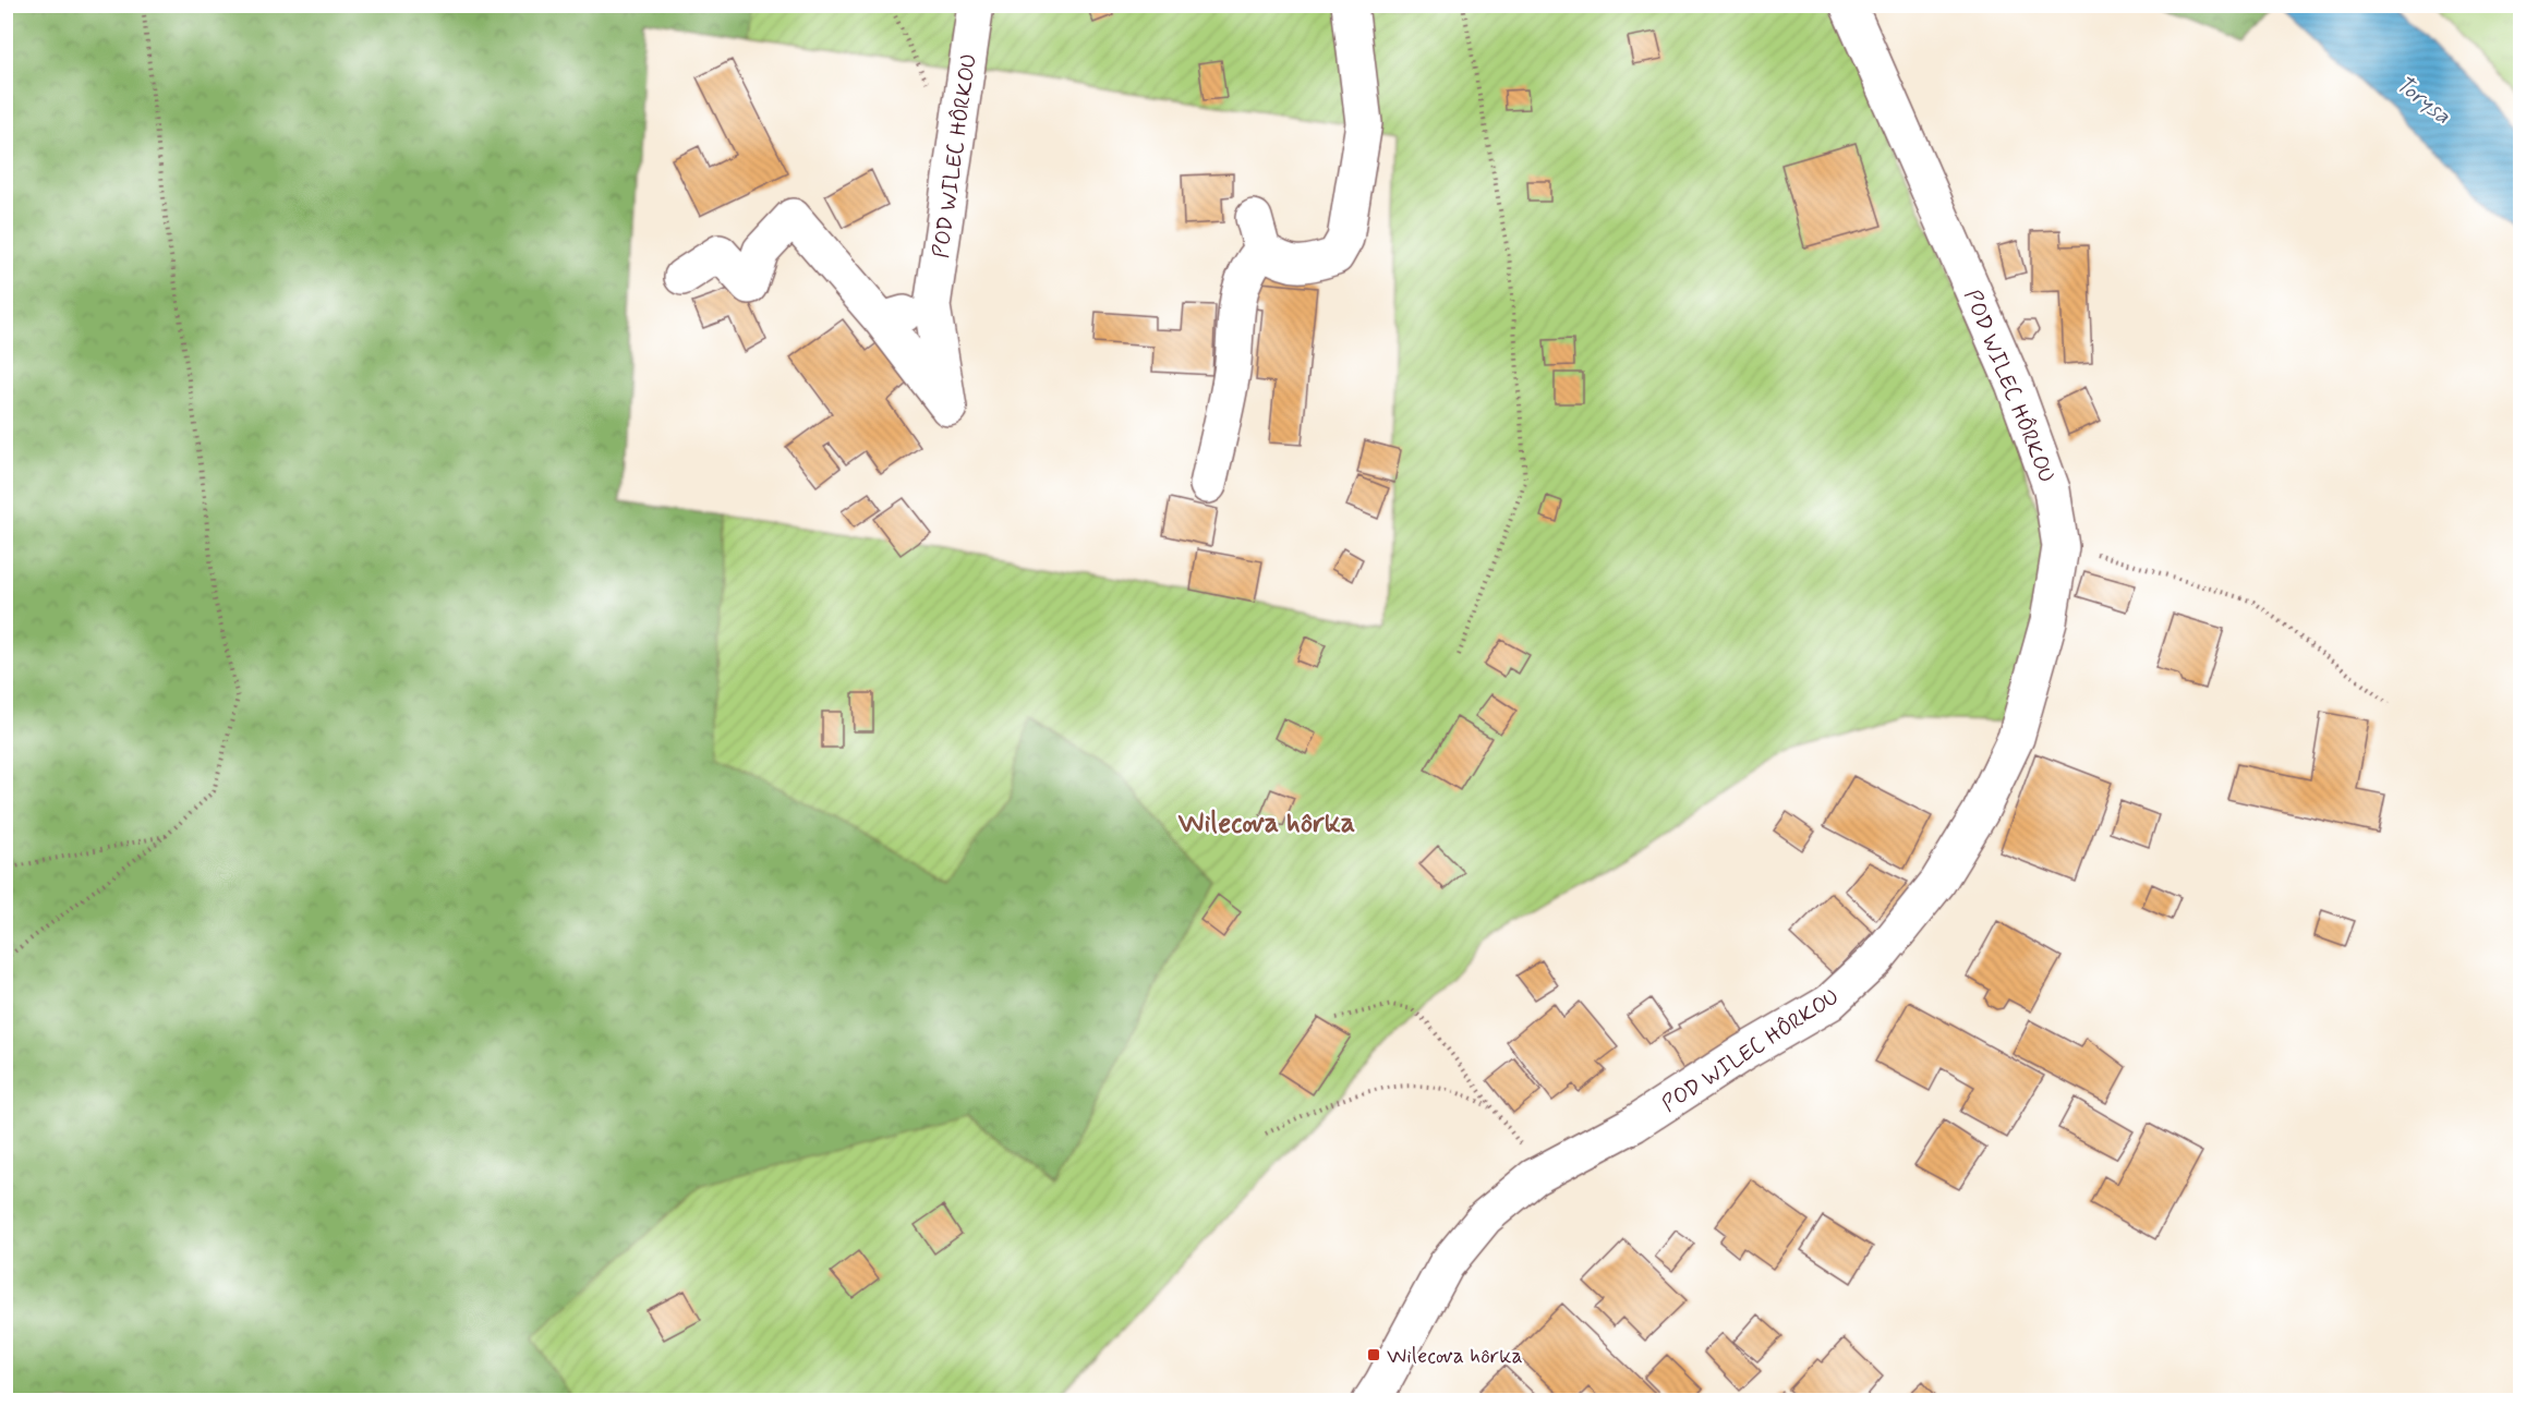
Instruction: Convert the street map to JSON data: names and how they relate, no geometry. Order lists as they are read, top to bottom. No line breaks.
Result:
{"streets":{"street":["POD WILEC HÔRKOU"]},"districts":["Wilecova hôrka"],"water":["Torysa"],"places":{"transit":["Wilecova hôrka"]}}
